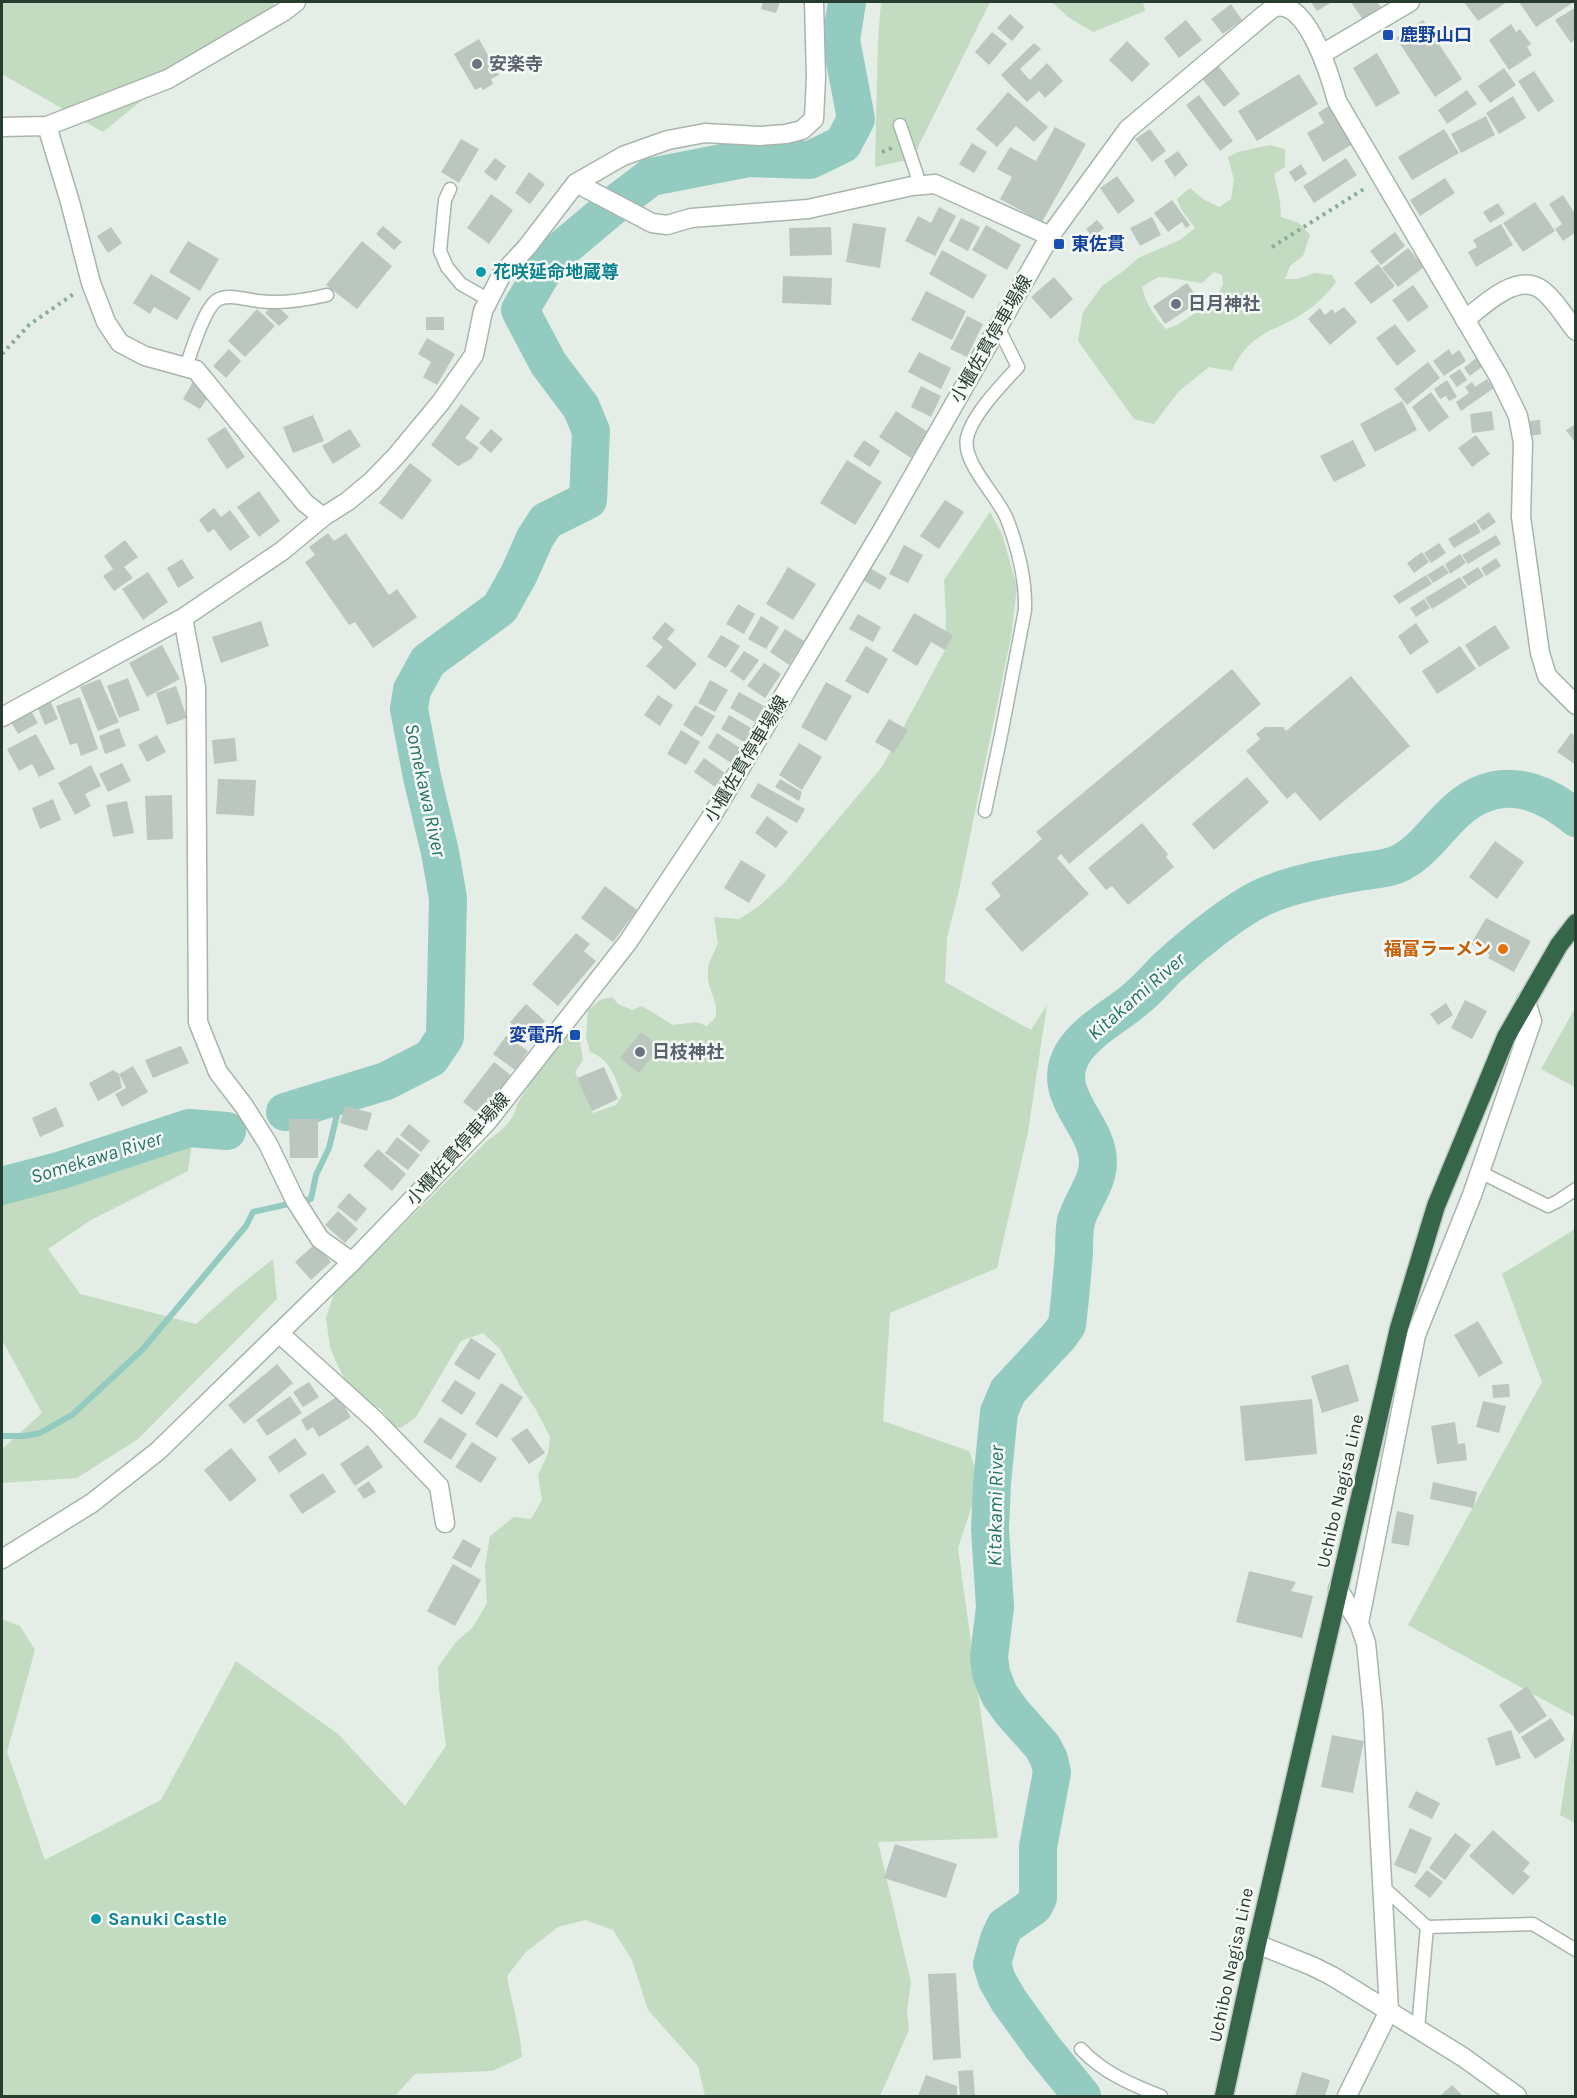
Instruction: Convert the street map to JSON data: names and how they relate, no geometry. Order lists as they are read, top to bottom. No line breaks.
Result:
{"streets":{"highway":["Uchibo Nagisa Line"],"street":["小櫃佐貫停車場線"]},"water":["Somekawa River","Kitakami River"],"places":{"transit":["鹿野山口","東佐貫","変電所"],"other":["安楽寺","花咲延命地蔵尊","日月神社","福富ラーメン","日枝神社","Sanuki Castle"]}}
